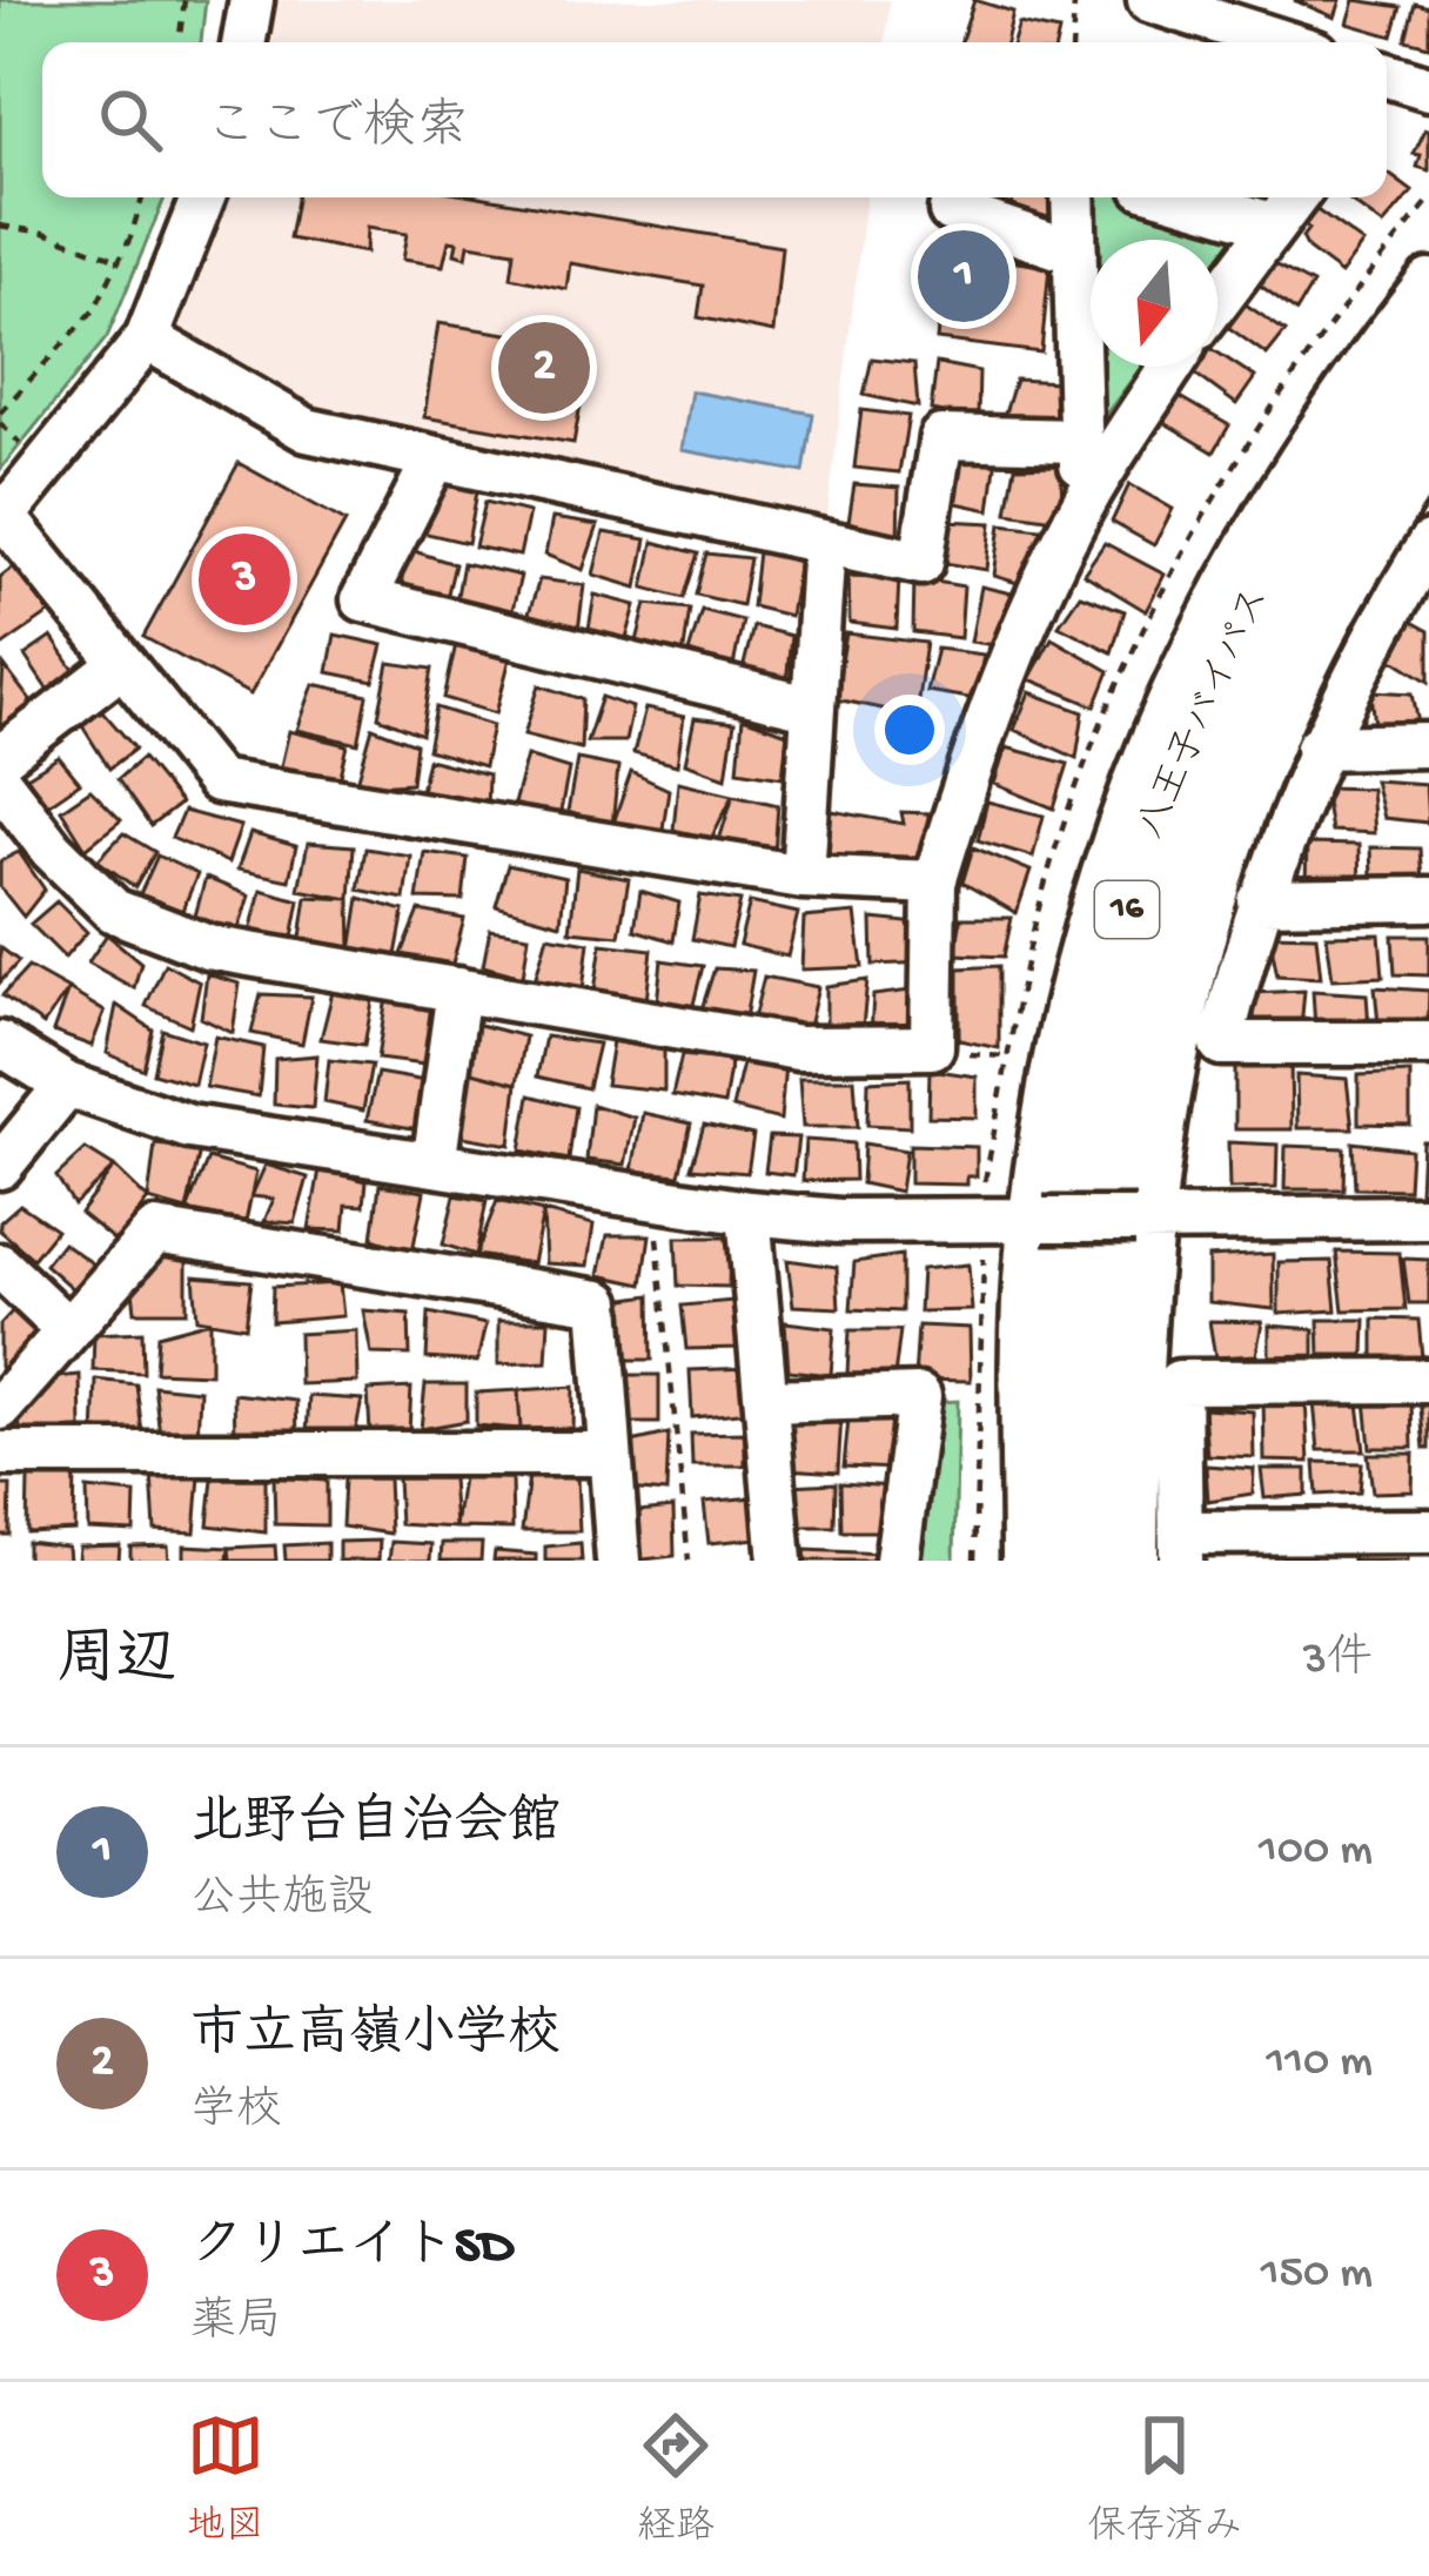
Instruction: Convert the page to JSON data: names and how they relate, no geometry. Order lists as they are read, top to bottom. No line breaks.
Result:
{"streets":{"highway":["八王子バイパス","16"]},"north":"bottom","page":{"search":"ここで検索","pins":["1","2","3"],"heading":["周辺","3件"],"list":[{"mark":"1","name":"北野台自治会館","note":"公共施設","value":"100 m"},{"mark":"2","name":"市立高嶺小学校","note":"学校","value":"110 m"},{"mark":"3","name":"クリエイトSD","note":"薬局","value":"150 m"}],"nav":["地図","経路","保存済み"]}}
